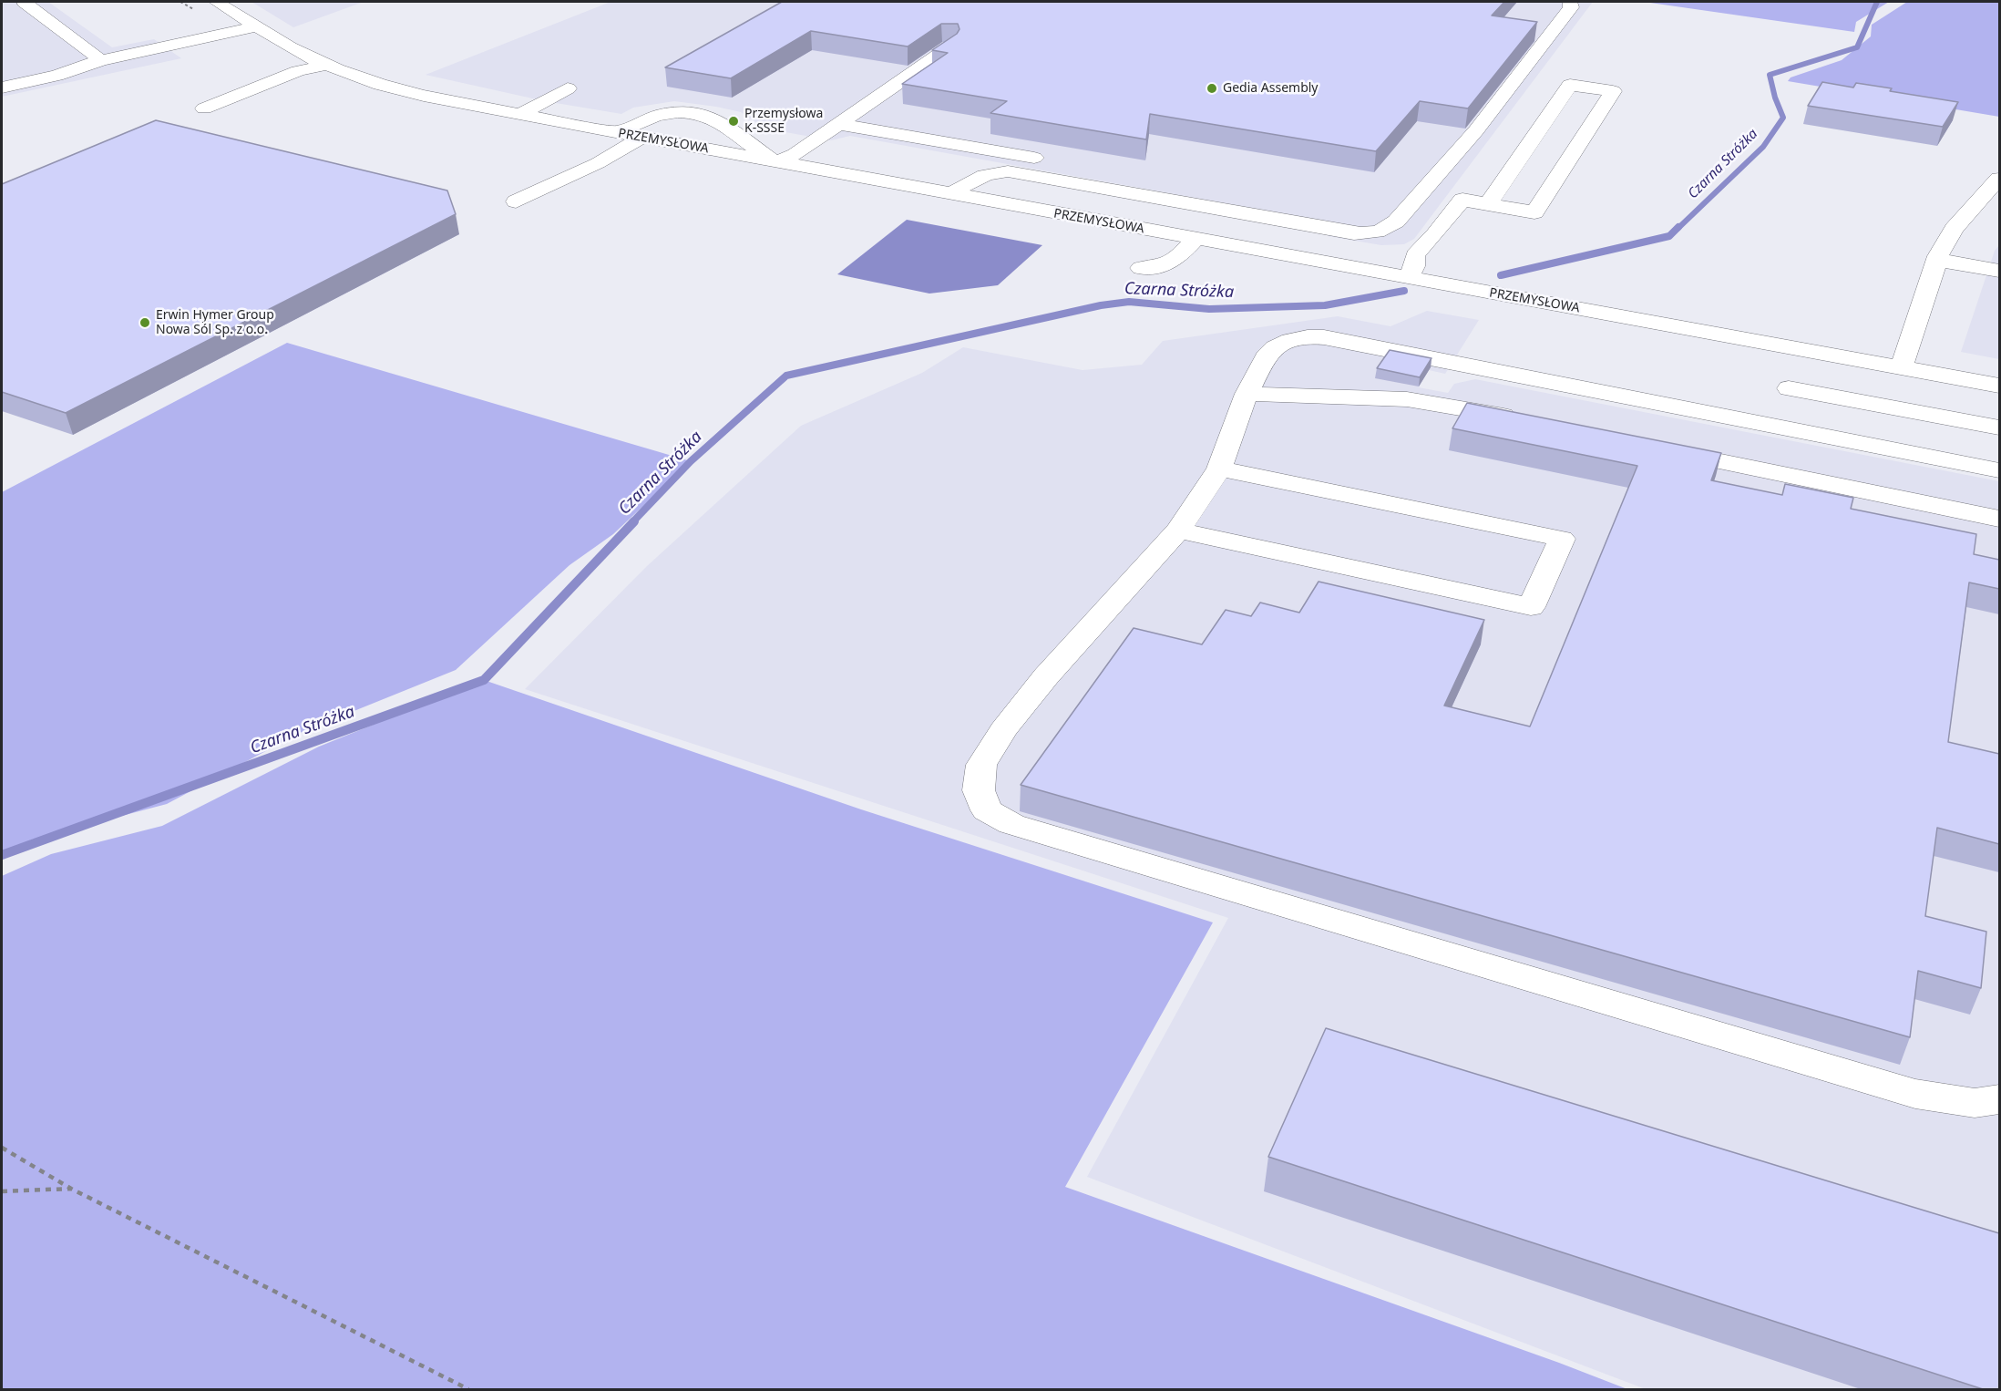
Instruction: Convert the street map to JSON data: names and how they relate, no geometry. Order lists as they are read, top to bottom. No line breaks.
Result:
{"streets":{"street":["PRZEMYSŁOWA"]},"water":["Czarna Stróżka"],"places":["Gedia Assembly","Przemysłowa K-SSSE","Erwin Hymer Group Nowa Sól Sp. z o.o."]}
